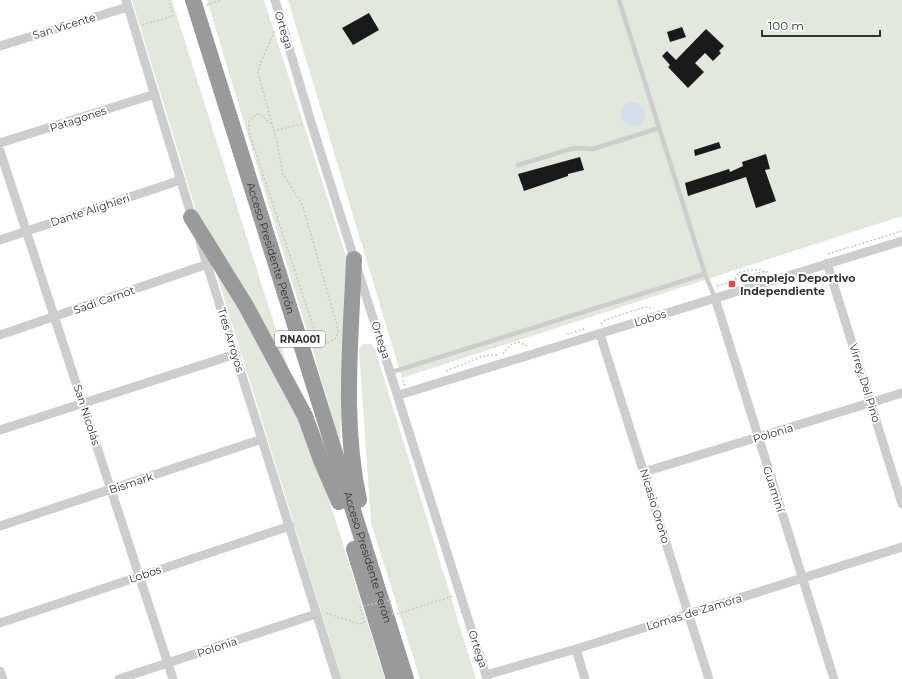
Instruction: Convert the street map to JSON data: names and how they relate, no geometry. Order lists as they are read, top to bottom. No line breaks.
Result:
{"streets":{"highway":["Acceso Presidente Perón","RNA001"],"street":["San Vicente","Ortega","Patagones","Dante Alighieri","Sadi Carnot","Lobos","Tres Arroyos","Virrey Del Pino","San Nicolás","Polonia","Bismark","Guaminí","Nicasio Oroño","Lomas de Zamora"]},"crossings":[["San Vicente","Tres Arroyos"],["Ortega","Lobos"],["Ortega","Lomas de Zamora"],["Patagones","Tres Arroyos"],["Dante Alighieri","Tres Arroyos"],["Dante Alighieri","San Nicolás"],["Sadi Carnot","Tres Arroyos"],["Sadi Carnot","San Nicolás"],["Lobos","Tres Arroyos"],["Lobos","Virrey Del Pino"],["Lobos","San Nicolás"],["Lobos","Guaminí"],["Lobos","Nicasio Oroño"],["Tres Arroyos","Polonia"],["Tres Arroyos","Bismark"],["Virrey Del Pino","Polonia"],["San Nicolás","Polonia"],["San Nicolás","Bismark"],["Polonia","Guaminí"],["Polonia","Nicasio Oroño"],["Guaminí","Lomas de Zamora"],["Nicasio Oroño","Lomas de Zamora"]],"places":{"transit":["Complejo Deportivo Independiente"]},"scale_bar":"100 m"}
